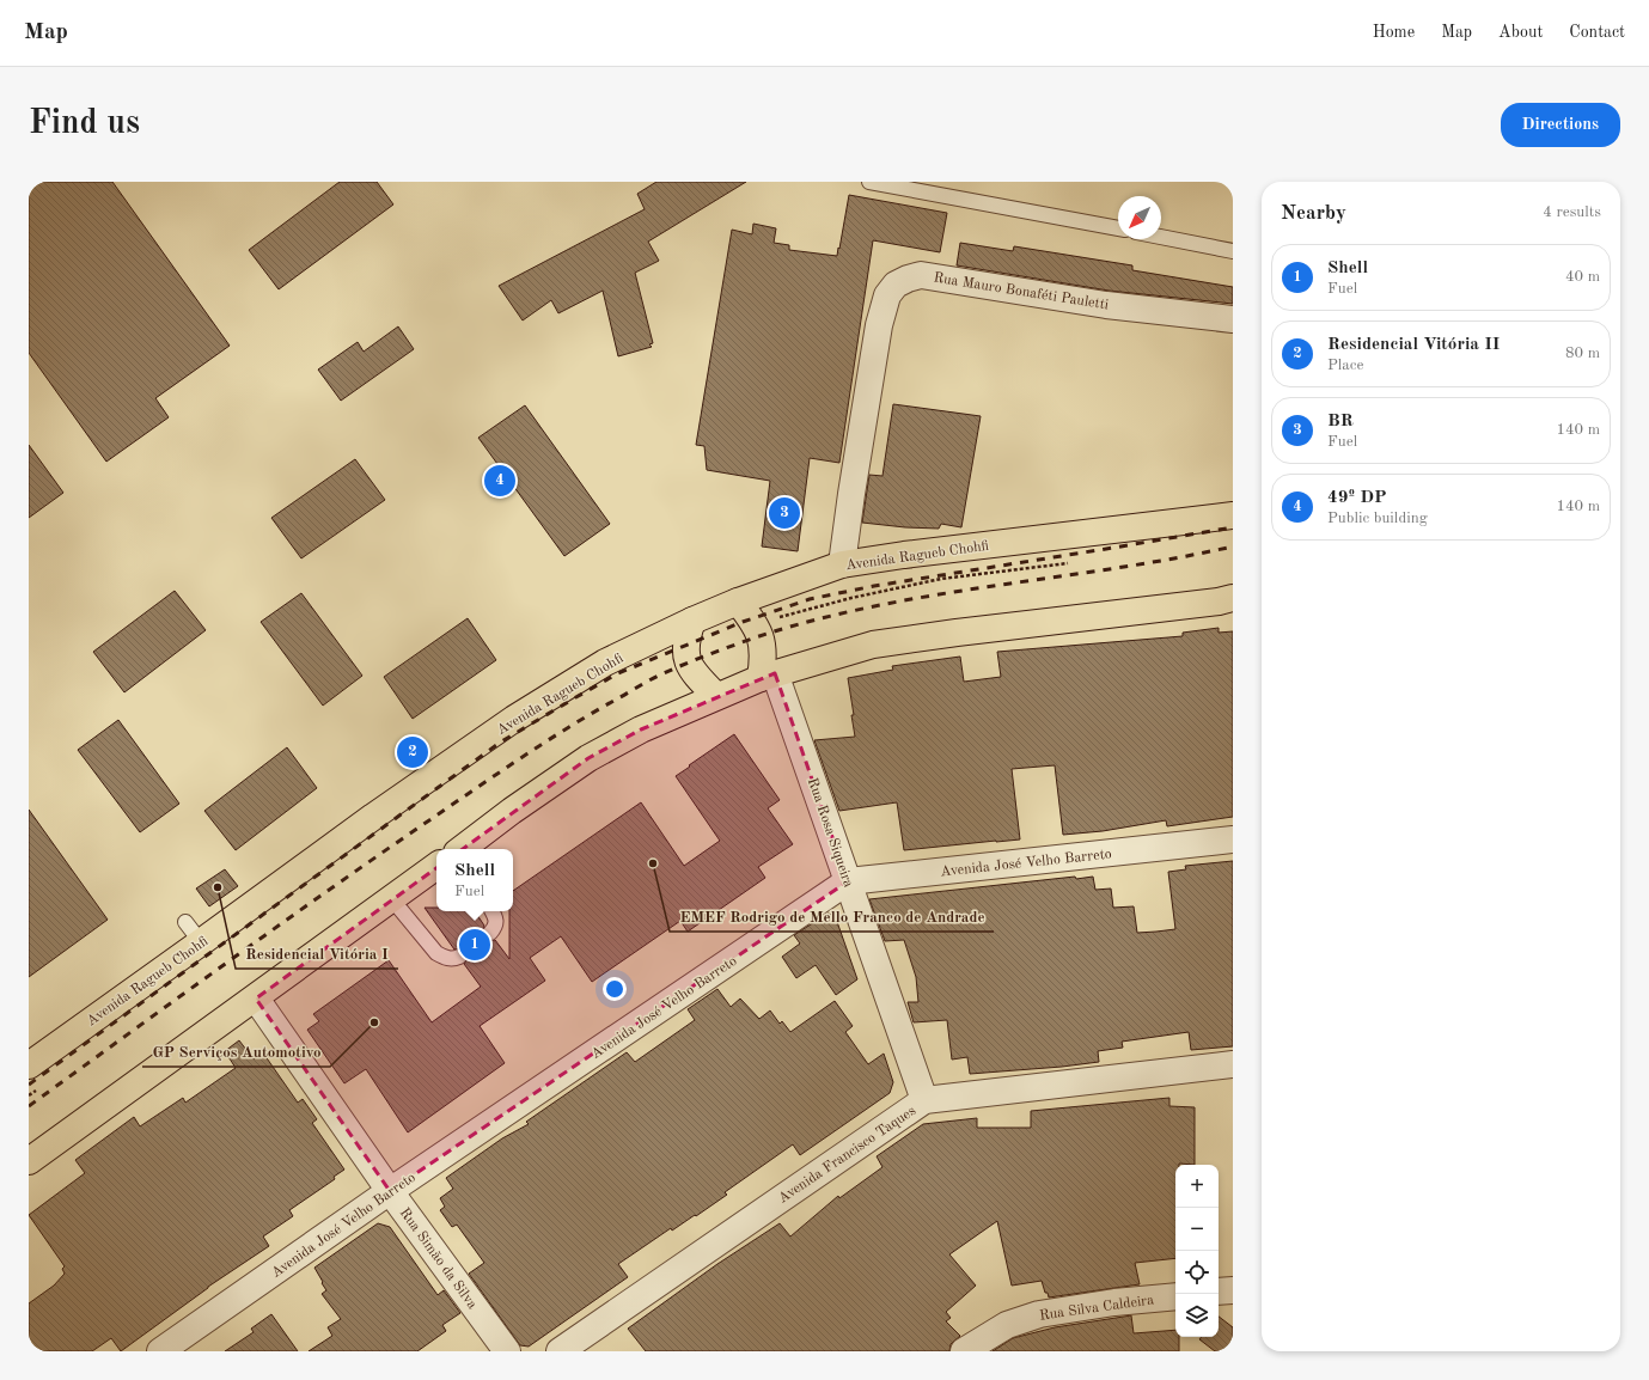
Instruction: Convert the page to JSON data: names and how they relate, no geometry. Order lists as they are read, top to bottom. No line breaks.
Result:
{"streets":{"highway":["Avenida Ragueb Chohfi"],"street":["Rua Mauro Bonaféti Pauletti","Rua Rosa Siqueira","Avenida José Velho Barreto","Avenida Francisco Taques","Rua Simão da Silva","Rua Silva Caldeira"]},"crossings":[["Rua Mauro Bonaféti Pauletti","Avenida Ragueb Chohfi"],["Avenida Ragueb Chohfi","Rua Rosa Siqueira"],["Rua Rosa Siqueira","Avenida José Velho Barreto"],["Rua Rosa Siqueira","Avenida Francisco Taques"],["Avenida José Velho Barreto","Rua Simão da Silva"]],"places":["EMEF Rodrigo de Mello Franco de Andrade","Residencial Vitória I","GP Serviços Automotivo"],"north":"bottom left","page":{"header":"Map","nav":["Home","Map","About","Contact"],"buttons":"Directions","title":"Find us","heading":["Nearby","4 results"],"list":[{"mark":"1","name":"Shell","note":"Fuel","value":"40 m"},{"mark":"2","name":"Residencial Vitória II","note":"Place","value":"80 m"},{"mark":"3","name":"BR","note":"Fuel","value":"140 m"},{"mark":"4","name":"49º DP","note":"Public building","value":"140 m"}],"pins":["4","3","2","1"],"popup":["Shell","Fuel"],"map_buttons":["+","−"]}}
